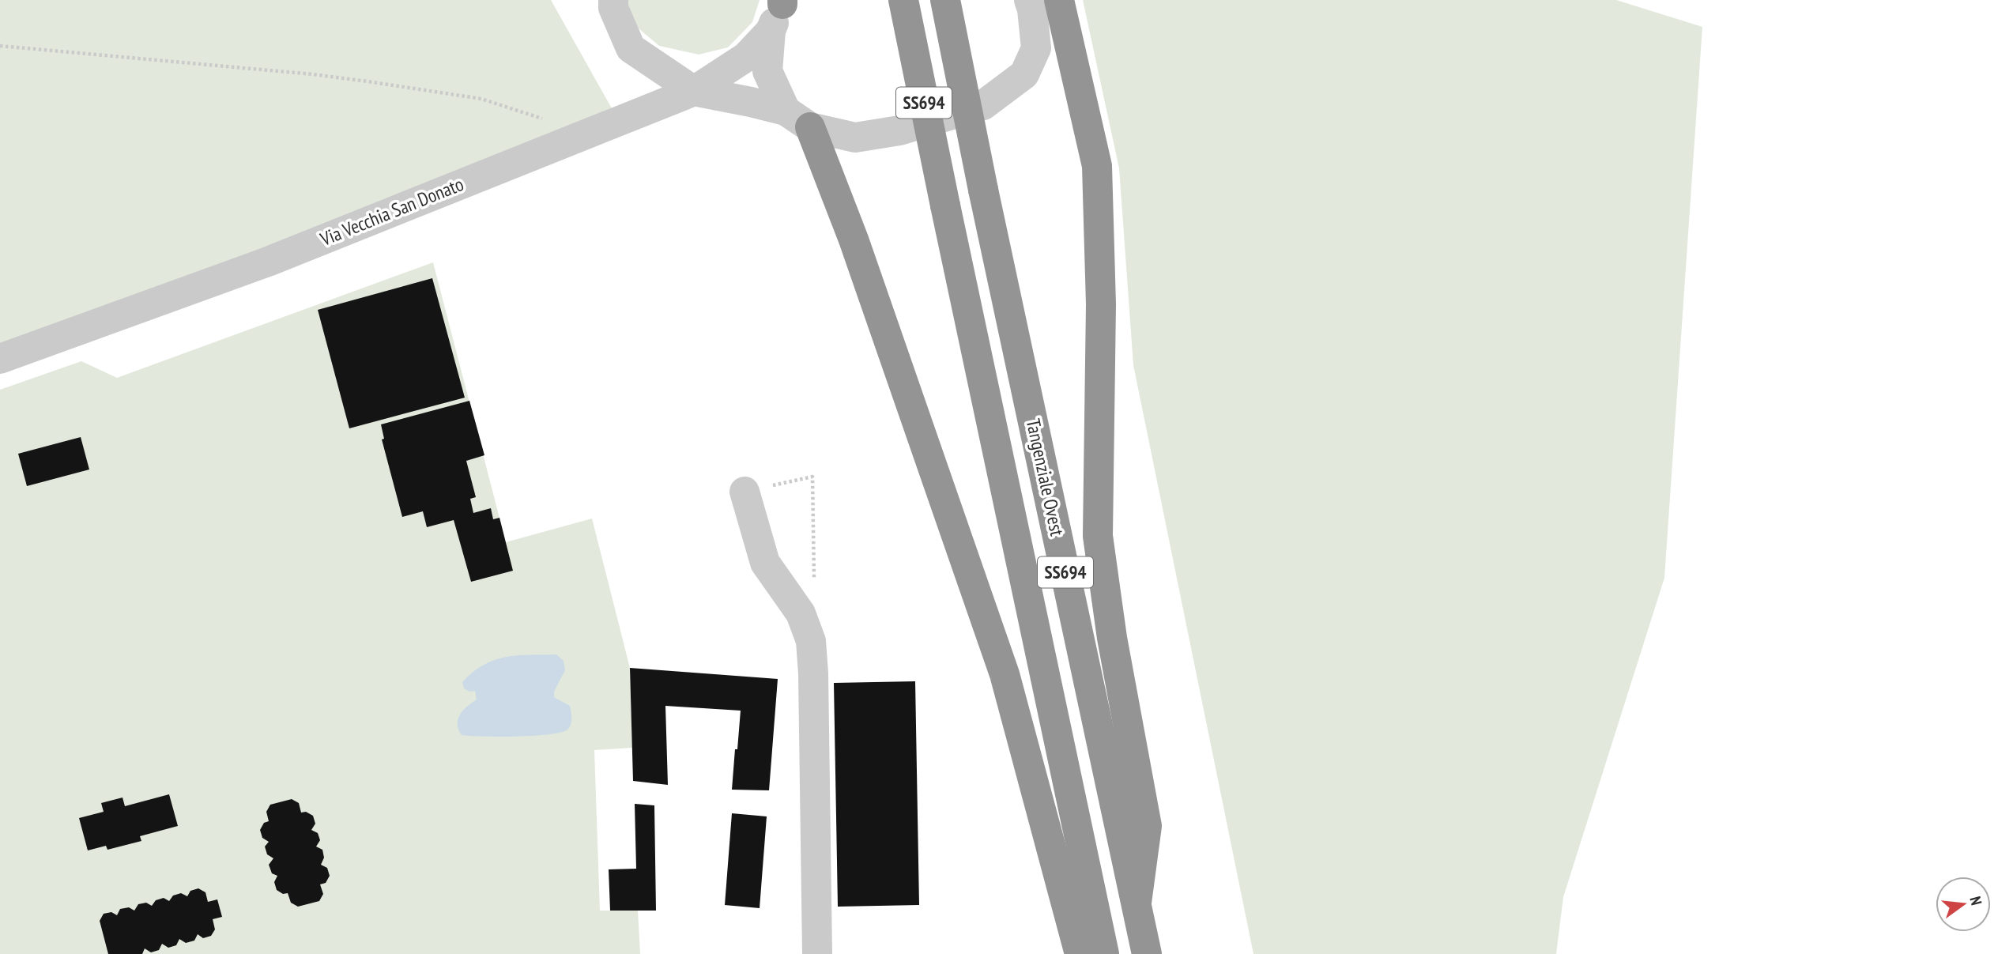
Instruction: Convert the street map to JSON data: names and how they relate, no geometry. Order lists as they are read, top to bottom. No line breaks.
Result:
{"streets":{"highway":["SS694","Tangenziale Ovest"],"street":["Via Vecchia San Donato"]},"north":"right"}
